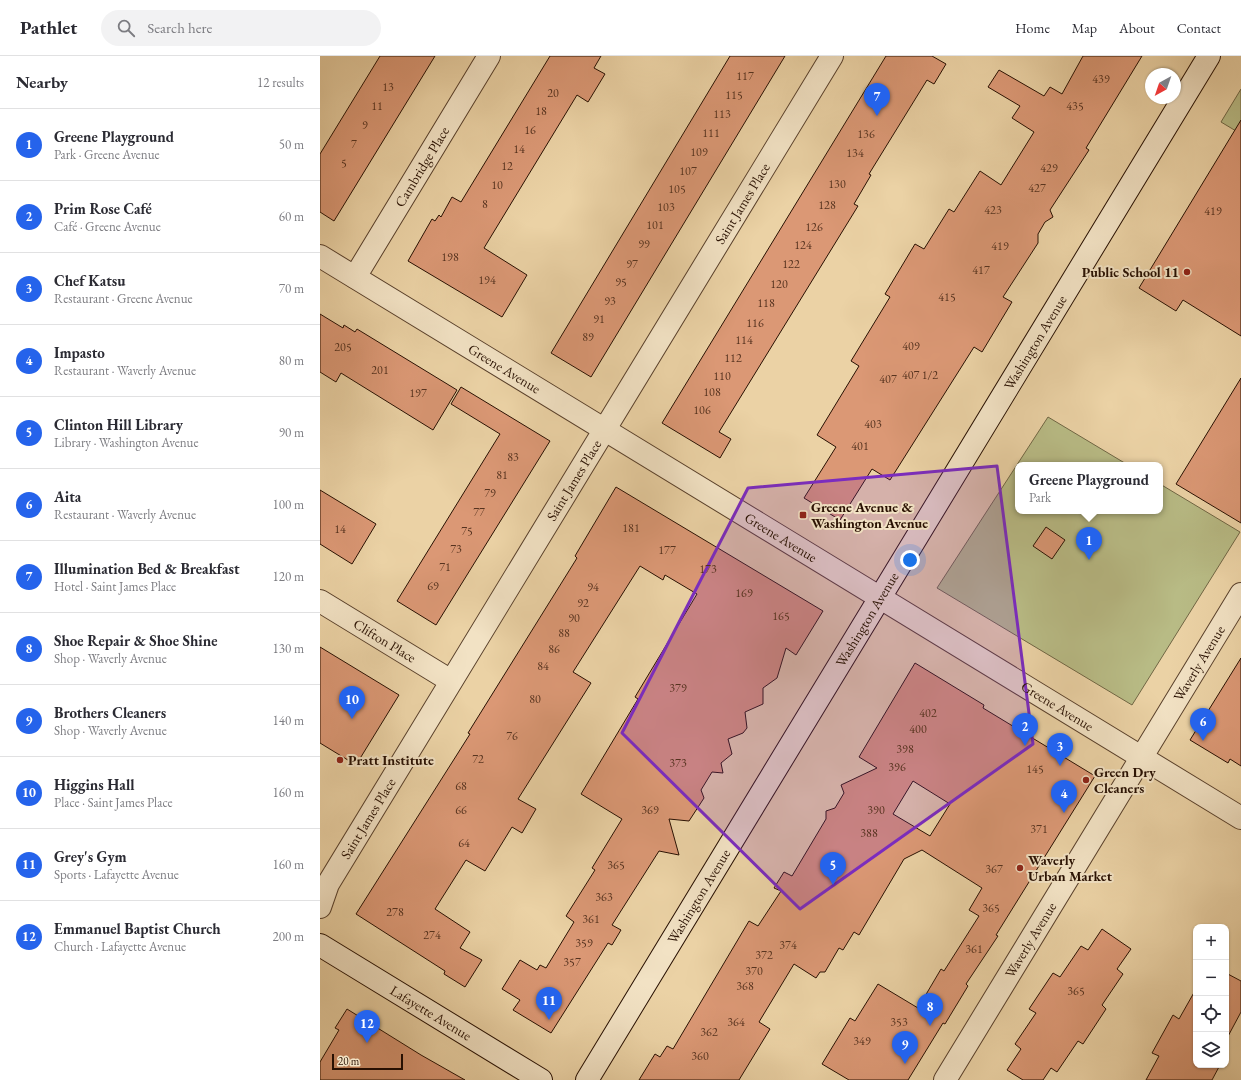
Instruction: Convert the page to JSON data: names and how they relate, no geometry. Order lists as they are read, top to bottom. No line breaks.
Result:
{"streets":{"street":["Cambridge Place","Saint James Place","Washington Avenue","Greene Avenue","Clifton Place","Waverly Avenue","Lafayette Avenue"]},"crossings":[["Cambridge Place","Greene Avenue"],["Saint James Place","Greene Avenue"],["Saint James Place","Clifton Place"],["Washington Avenue","Greene Avenue"],["Greene Avenue","Waverly Avenue"]],"places":{"other":["Public School 11","Pratt Institute","Green Dry Cleaners","Waverly Urban Market"],"transit":["Greene Avenue & Washington Avenue"]},"house_numbers":["117","439","13","20","115","11","435","18","113","9","16","111","136","7","14","109","134","5","12","429","107","130","10","427","105","8","128","103","423","419","101","126","99","124","419","198","97","122","417","194","95","120","415","93","118","91","116","89","114","409","205","112","201","407 1/2","110","407","108","197","106","403","401","83","81","79","77","181","14","75","73","177","71","173","69","94","169","92","165","90","88","86","84","379","80","402","400","76","398","72","373","396","145","68","66","369","390","371","388","64","365","367","363","365","278","361","274","359","374","361","372","357","370","368","365","364","353","362","349","360"],"scale_bar":"20 m","north":"bottom left","page":{"header":"Pathlet","search":"Search here","nav":["Home","Map","About","Contact"],"heading":["Nearby","12 results"],"pins":["7","1","10","6","2","3","4","5","11","8","12","9"],"list":[{"mark":"1","name":"Greene Playground","note":"Park · Greene Avenue","value":"50 m"},{"mark":"2","name":"Prim Rose Café","note":"Café · Greene Avenue","value":"60 m"},{"mark":"3","name":"Chef Katsu","note":"Restaurant · Greene Avenue","value":"70 m"},{"mark":"4","name":"Impasto","note":"Restaurant · Waverly Avenue","value":"80 m"},{"mark":"5","name":"Clinton Hill Library","note":"Library · Washington Avenue","value":"90 m"},{"mark":"6","name":"Aita","note":"Restaurant · Waverly Avenue","value":"100 m"},{"mark":"7","name":"Illumination Bed & Breakfast","note":"Hotel · Saint James Place","value":"120 m"},{"mark":"8","name":"Shoe Repair & Shoe Shine","note":"Shop · Waverly Avenue","value":"130 m"},{"mark":"9","name":"Brothers Cleaners","note":"Shop · Waverly Avenue","value":"140 m"},{"mark":"10","name":"Higgins Hall","note":"Place · Saint James Place","value":"160 m"},{"mark":"11","name":"Grey's Gym","note":"Sports · Lafayette Avenue","value":"160 m"},{"mark":"12","name":"Emmanuel Baptist Church","note":"Church · Lafayette Avenue","value":"200 m"}],"popup":["Greene Playground","Park"],"map_buttons":["+","−"],"scale":"20 m"}}
